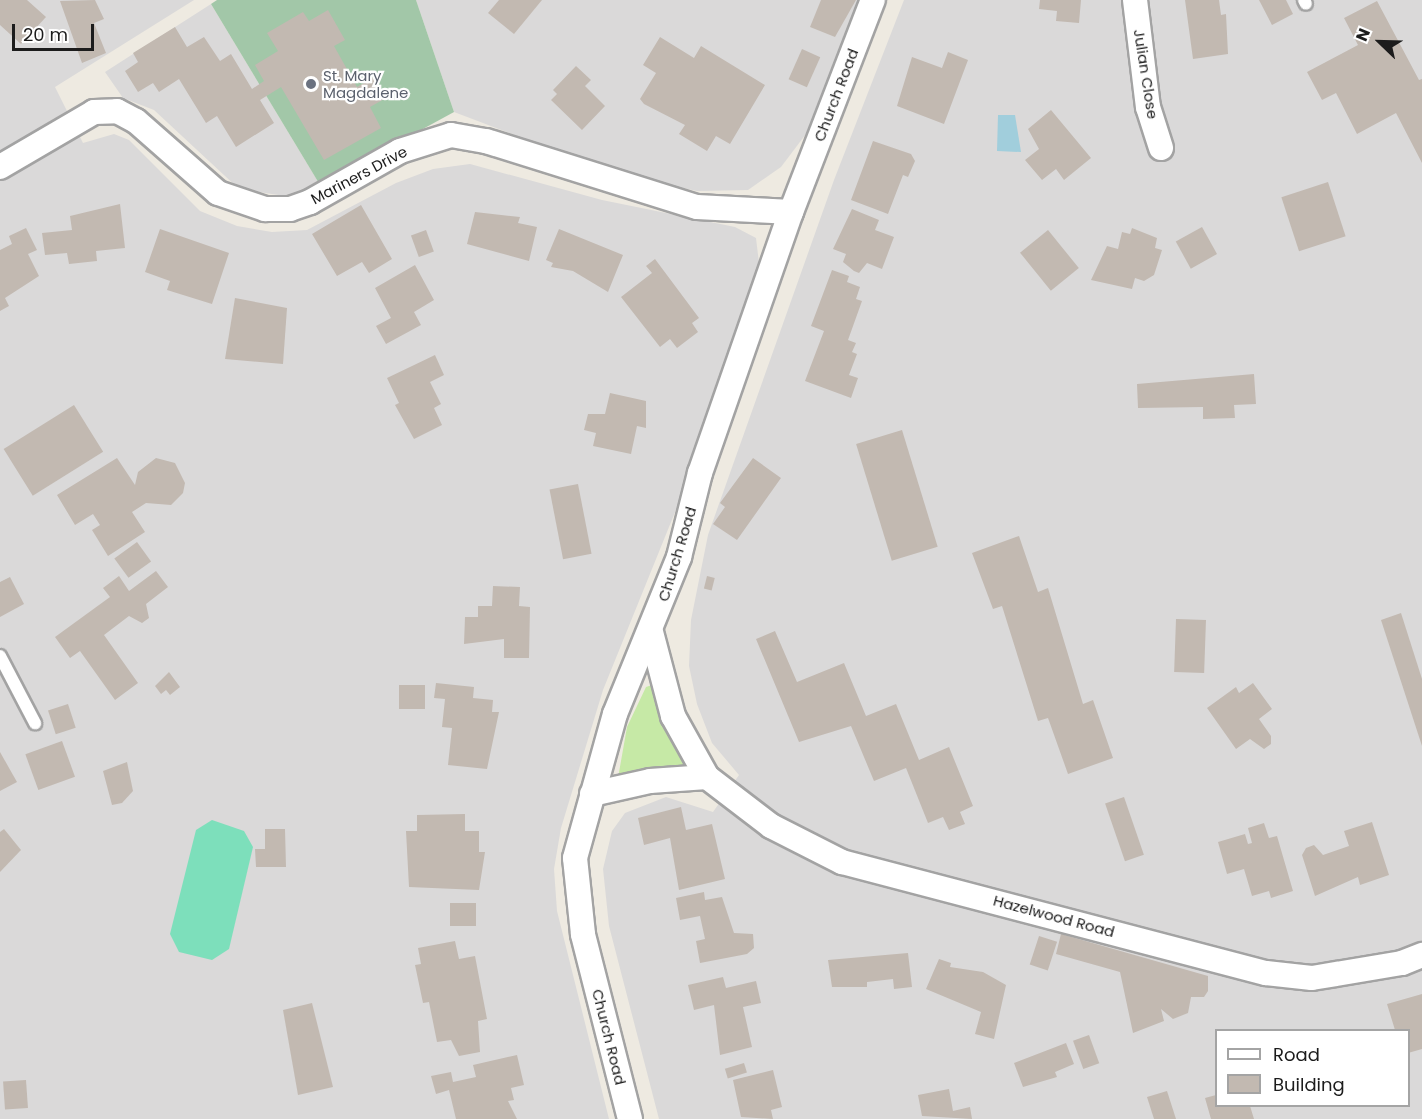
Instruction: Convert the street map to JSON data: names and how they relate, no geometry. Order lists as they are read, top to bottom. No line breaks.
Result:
{"streets":{"street":["Julian Close","Church Road","Mariners Drive","Hazelwood Road"]},"crossings":[["Church Road","Mariners Drive"],["Church Road","Hazelwood Road"]],"places":["St. Mary Magdalene"],"legend":["Road","Building"],"scale_bar":"20 m","north":"top left"}
